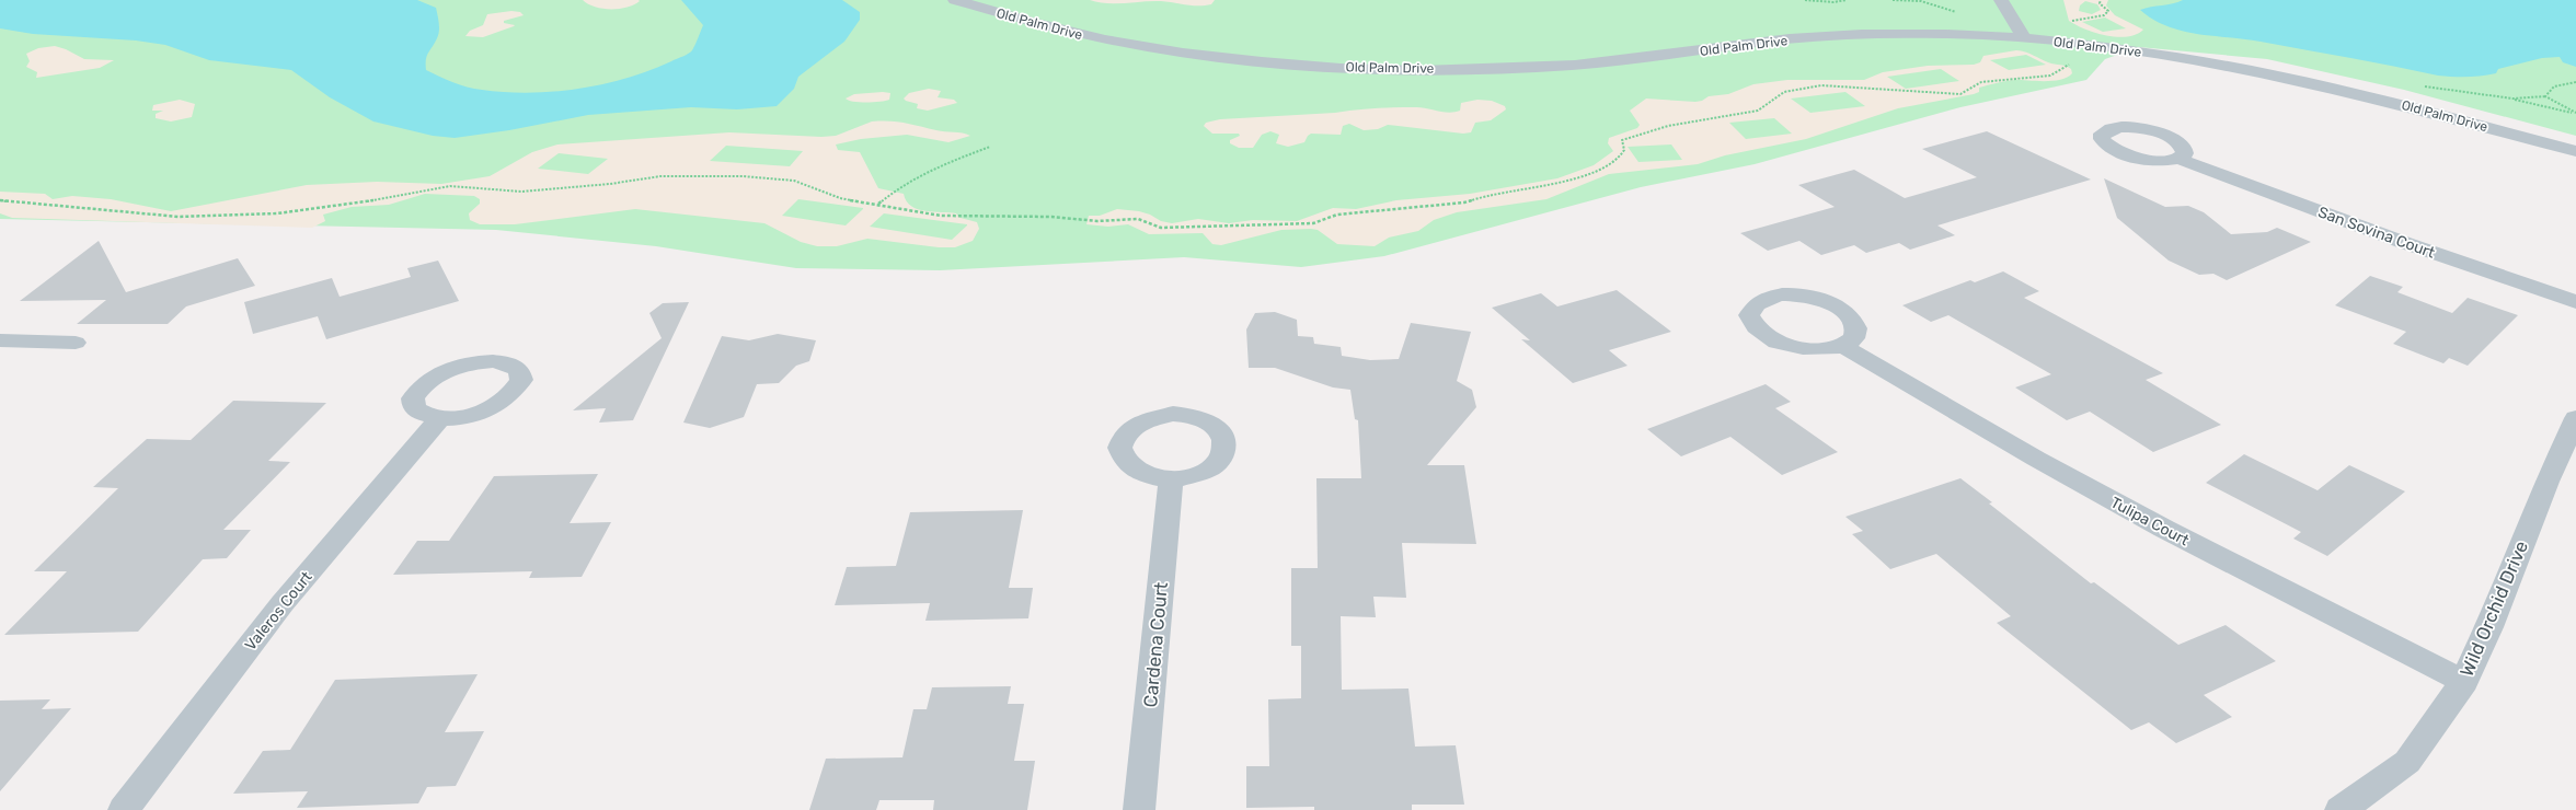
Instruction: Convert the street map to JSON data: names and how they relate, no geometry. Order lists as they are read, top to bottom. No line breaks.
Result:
{"streets":{"street":["Old Palm Drive","San Sovina Court","Tulipa Court","Wild Orchid Drive","Valeros Court","Cardena Court"]},"crossings":[["Tulipa Court","Wild Orchid Drive"]]}
